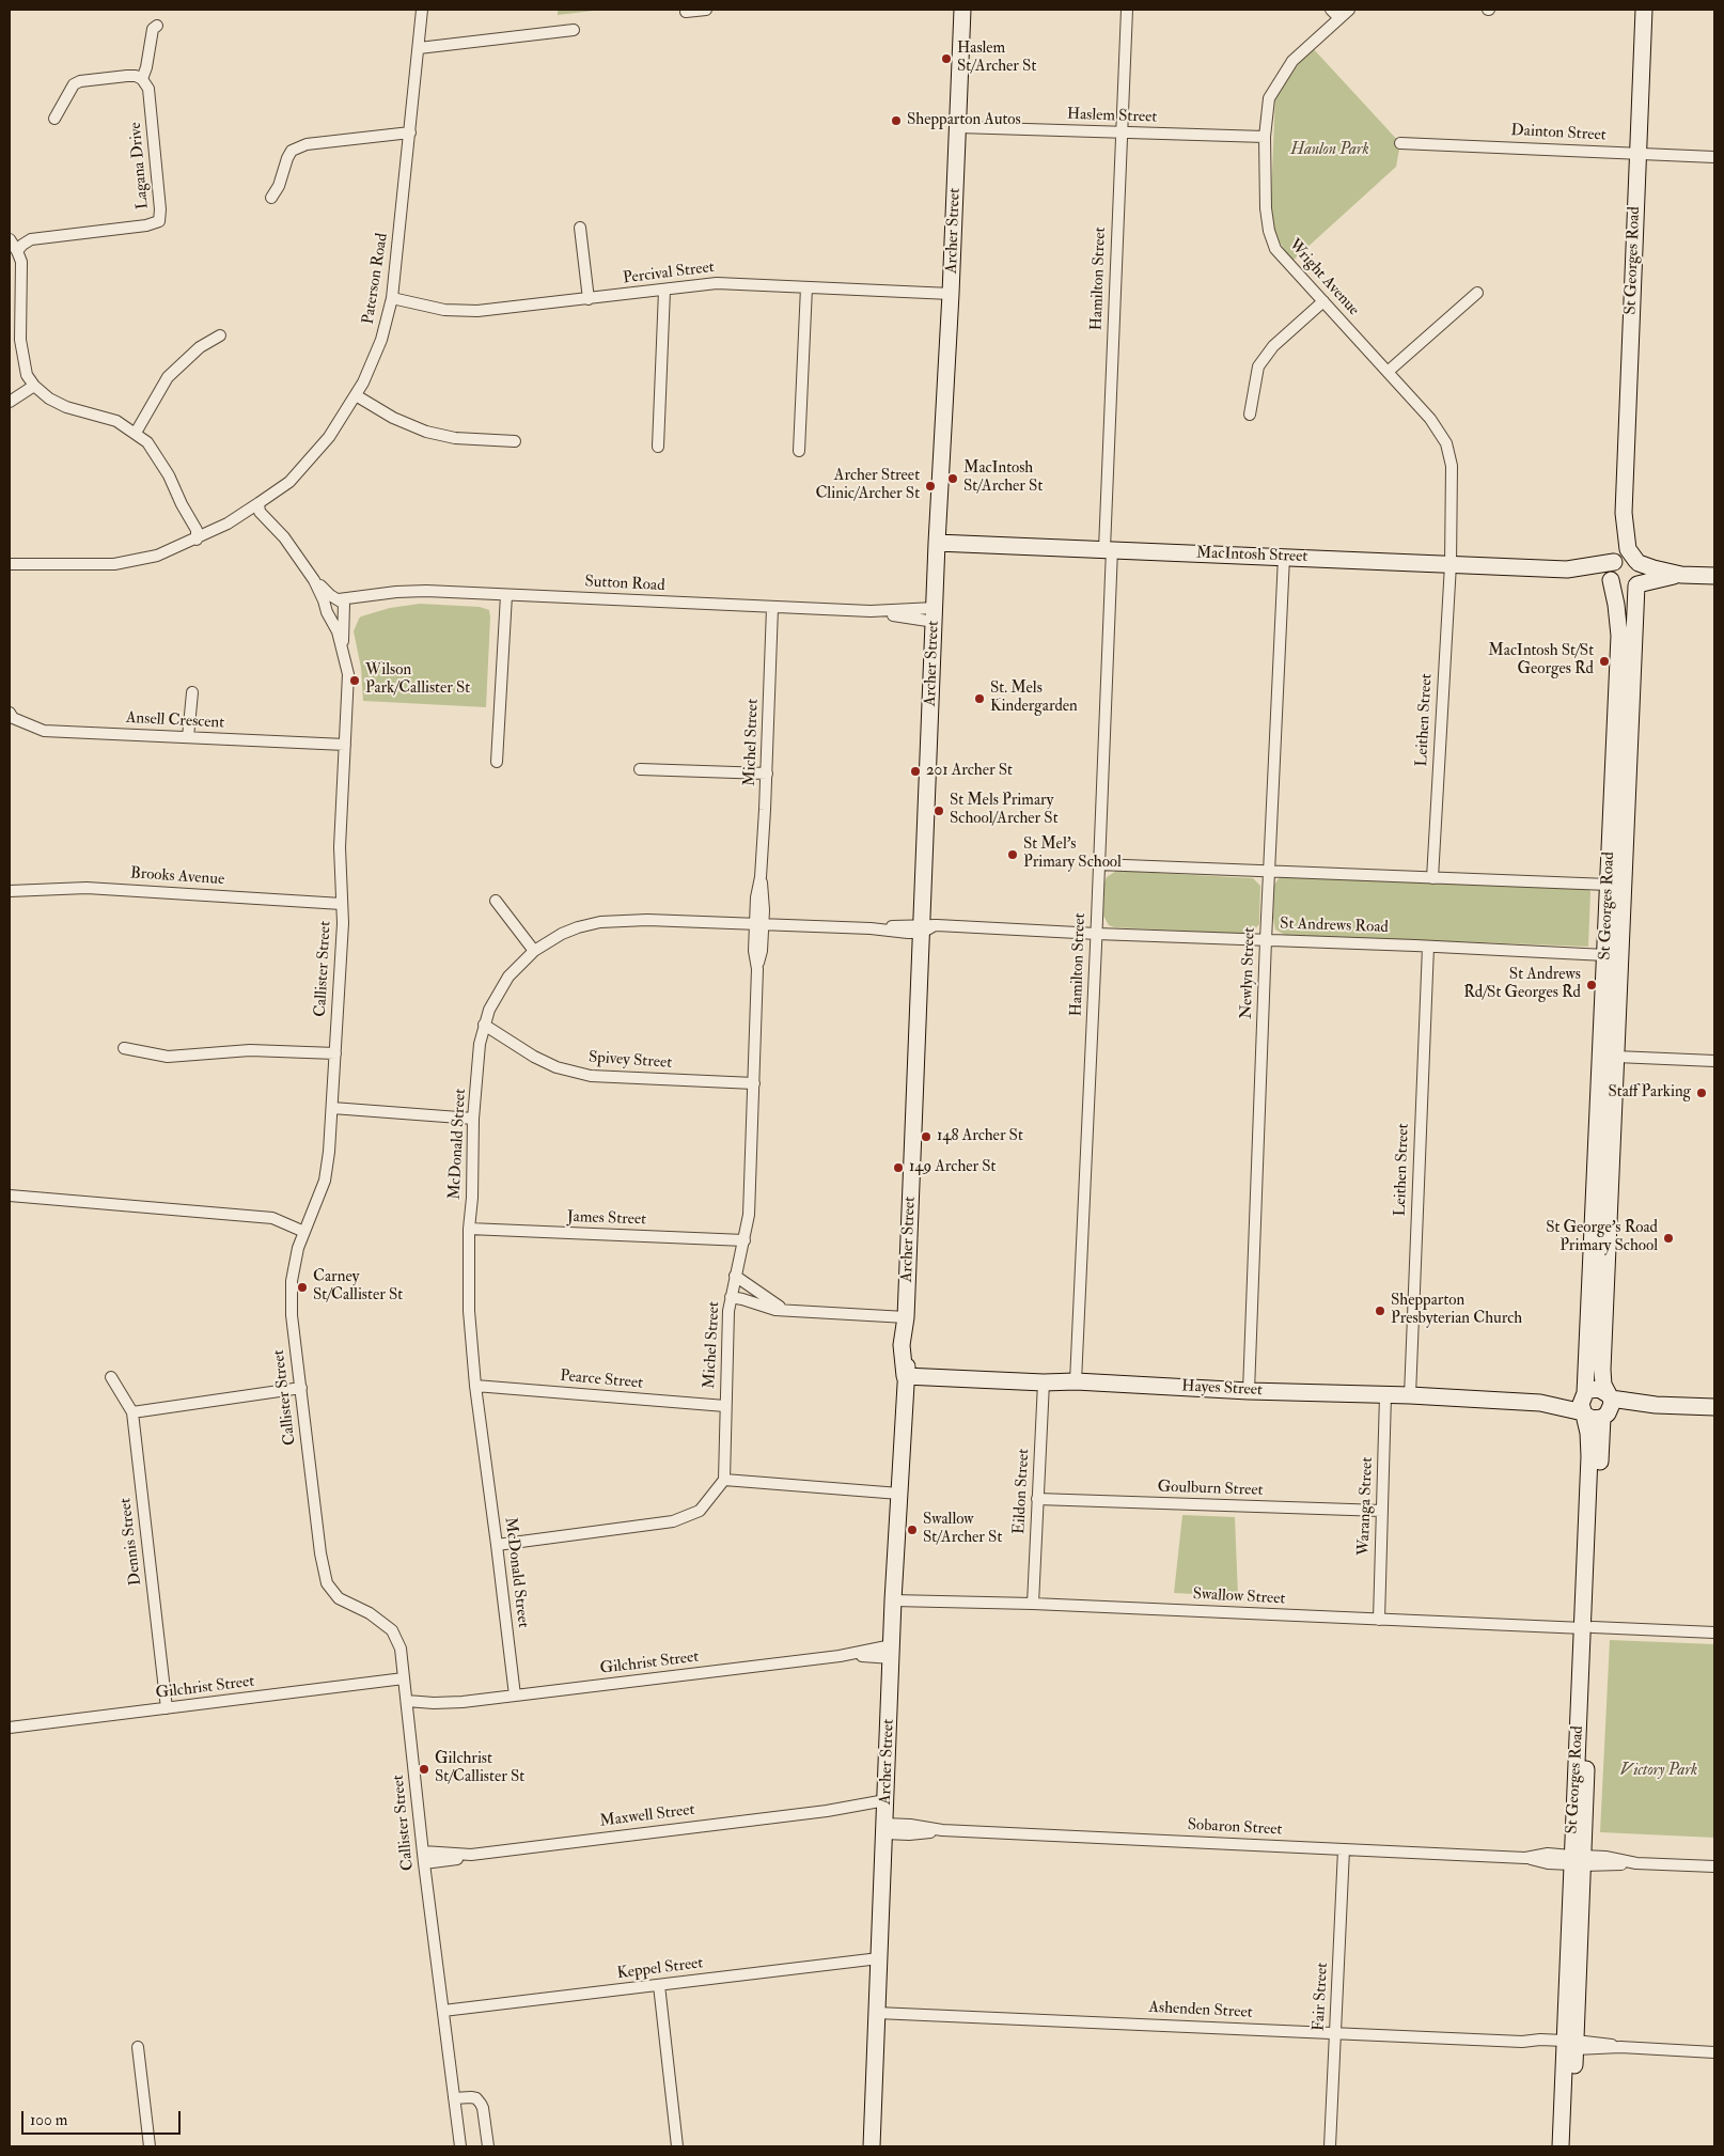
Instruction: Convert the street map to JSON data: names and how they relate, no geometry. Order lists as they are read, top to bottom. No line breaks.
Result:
{"streets":{"street":["Haslem Street","Dainton Street","Lagana Drive","Archer Street","St Georges Road","Percival Street","Wright Avenue","Paterson Road","Hamilton Street","MacIntosh Street","Sutton Road","Leithen Street","Ansell Crescent","Michel Street","Brooks Avenue","St Andrews Road","Callister Street","Newlyn Street","Spivey Street","McDonald Street","James Street","Pearce Street","Hayes Street","Goulburn Street","Eildon Street","Waranga Street","Dennis Street","Swallow Street","Gilchrist Street","Maxwell Street","Sobaron Street","Keppel Street","Fair Street","Ashenden Street"]},"crossings":[["Haslem Street","Archer Street"],["Haslem Street","Wright Avenue"],["Haslem Street","Hamilton Street"],["Dainton Street","St Georges Road"],["Archer Street","Percival Street"],["Archer Street","MacIntosh Street"],["Archer Street","Sutton Road"],["Archer Street","St Andrews Road"],["Archer Street","McDonald Street"],["Archer Street","Hayes Street"],["Archer Street","Swallow Street"],["Archer Street","Gilchrist Street"],["Archer Street","Maxwell Street"],["Archer Street","Sobaron Street"],["Archer Street","Keppel Street"],["Archer Street","Ashenden Street"],["St Georges Road","MacIntosh Street"],["St Georges Road","St Andrews Road"],["St Georges Road","Hayes Street"],["St Georges Road","Swallow Street"],["St Georges Road","Sobaron Street"],["St Georges Road","Ashenden Street"],["Percival Street","Paterson Road"],["Wright Avenue","MacIntosh Street"],["Wright Avenue","Leithen Street"],["Paterson Road","Callister Street"],["Hamilton Street","MacIntosh Street"],["Hamilton Street","St Andrews Road"],["Hamilton Street","Hayes Street"],["MacIntosh Street","Leithen Street"],["MacIntosh Street","Newlyn Street"],["Sutton Road","Michel Street"],["Sutton Road","Callister Street"],["Leithen Street","St Andrews Road"],["Leithen Street","Hayes Street"],["Ansell Crescent","Callister Street"],["Michel Street","Spivey Street"],["Michel Street","McDonald Street"],["Michel Street","James Street"],["Michel Street","Pearce Street"],["Brooks Avenue","Callister Street"],["St Andrews Road","Newlyn Street"],["St Andrews Road","McDonald Street"],["Callister Street","Gilchrist Street"],["Callister Street","Maxwell Street"],["Callister Street","Keppel Street"],["Newlyn Street","Hayes Street"],["Spivey Street","McDonald Street"],["McDonald Street","James Street"],["McDonald Street","Pearce Street"],["McDonald Street","Gilchrist Street"],["Hayes Street","Eildon Street"],["Hayes Street","Waranga Street"],["Goulburn Street","Eildon Street"],["Goulburn Street","Waranga Street"],["Eildon Street","Swallow Street"],["Waranga Street","Swallow Street"],["Dennis Street","Gilchrist Street"],["Maxwell Street","Sobaron Street"],["Sobaron Street","Fair Street"],["Fair Street","Ashenden Street"]],"parks":["Hanlon Park","Victory Park"],"places":["Haslem St/Archer St","Shepparton Autos","MacIntosh St/Archer St","Archer Street Clinic/Archer St","MacIntosh St/St Georges Rd","Wilson Park/Callister St","St. Mels Kindergarden","201 Archer St","St Mels Primary School/Archer St","St Mel's Primary School","St Andrews Rd/St Georges Rd","Staff Parking","148 Archer St","149 Archer St","St George's Road Primary School","Carney St/Callister St","Shepparton Presbyterian Church","Swallow St/Archer St","Gilchrist St/Callister St"],"scale_bar":"100 m"}
